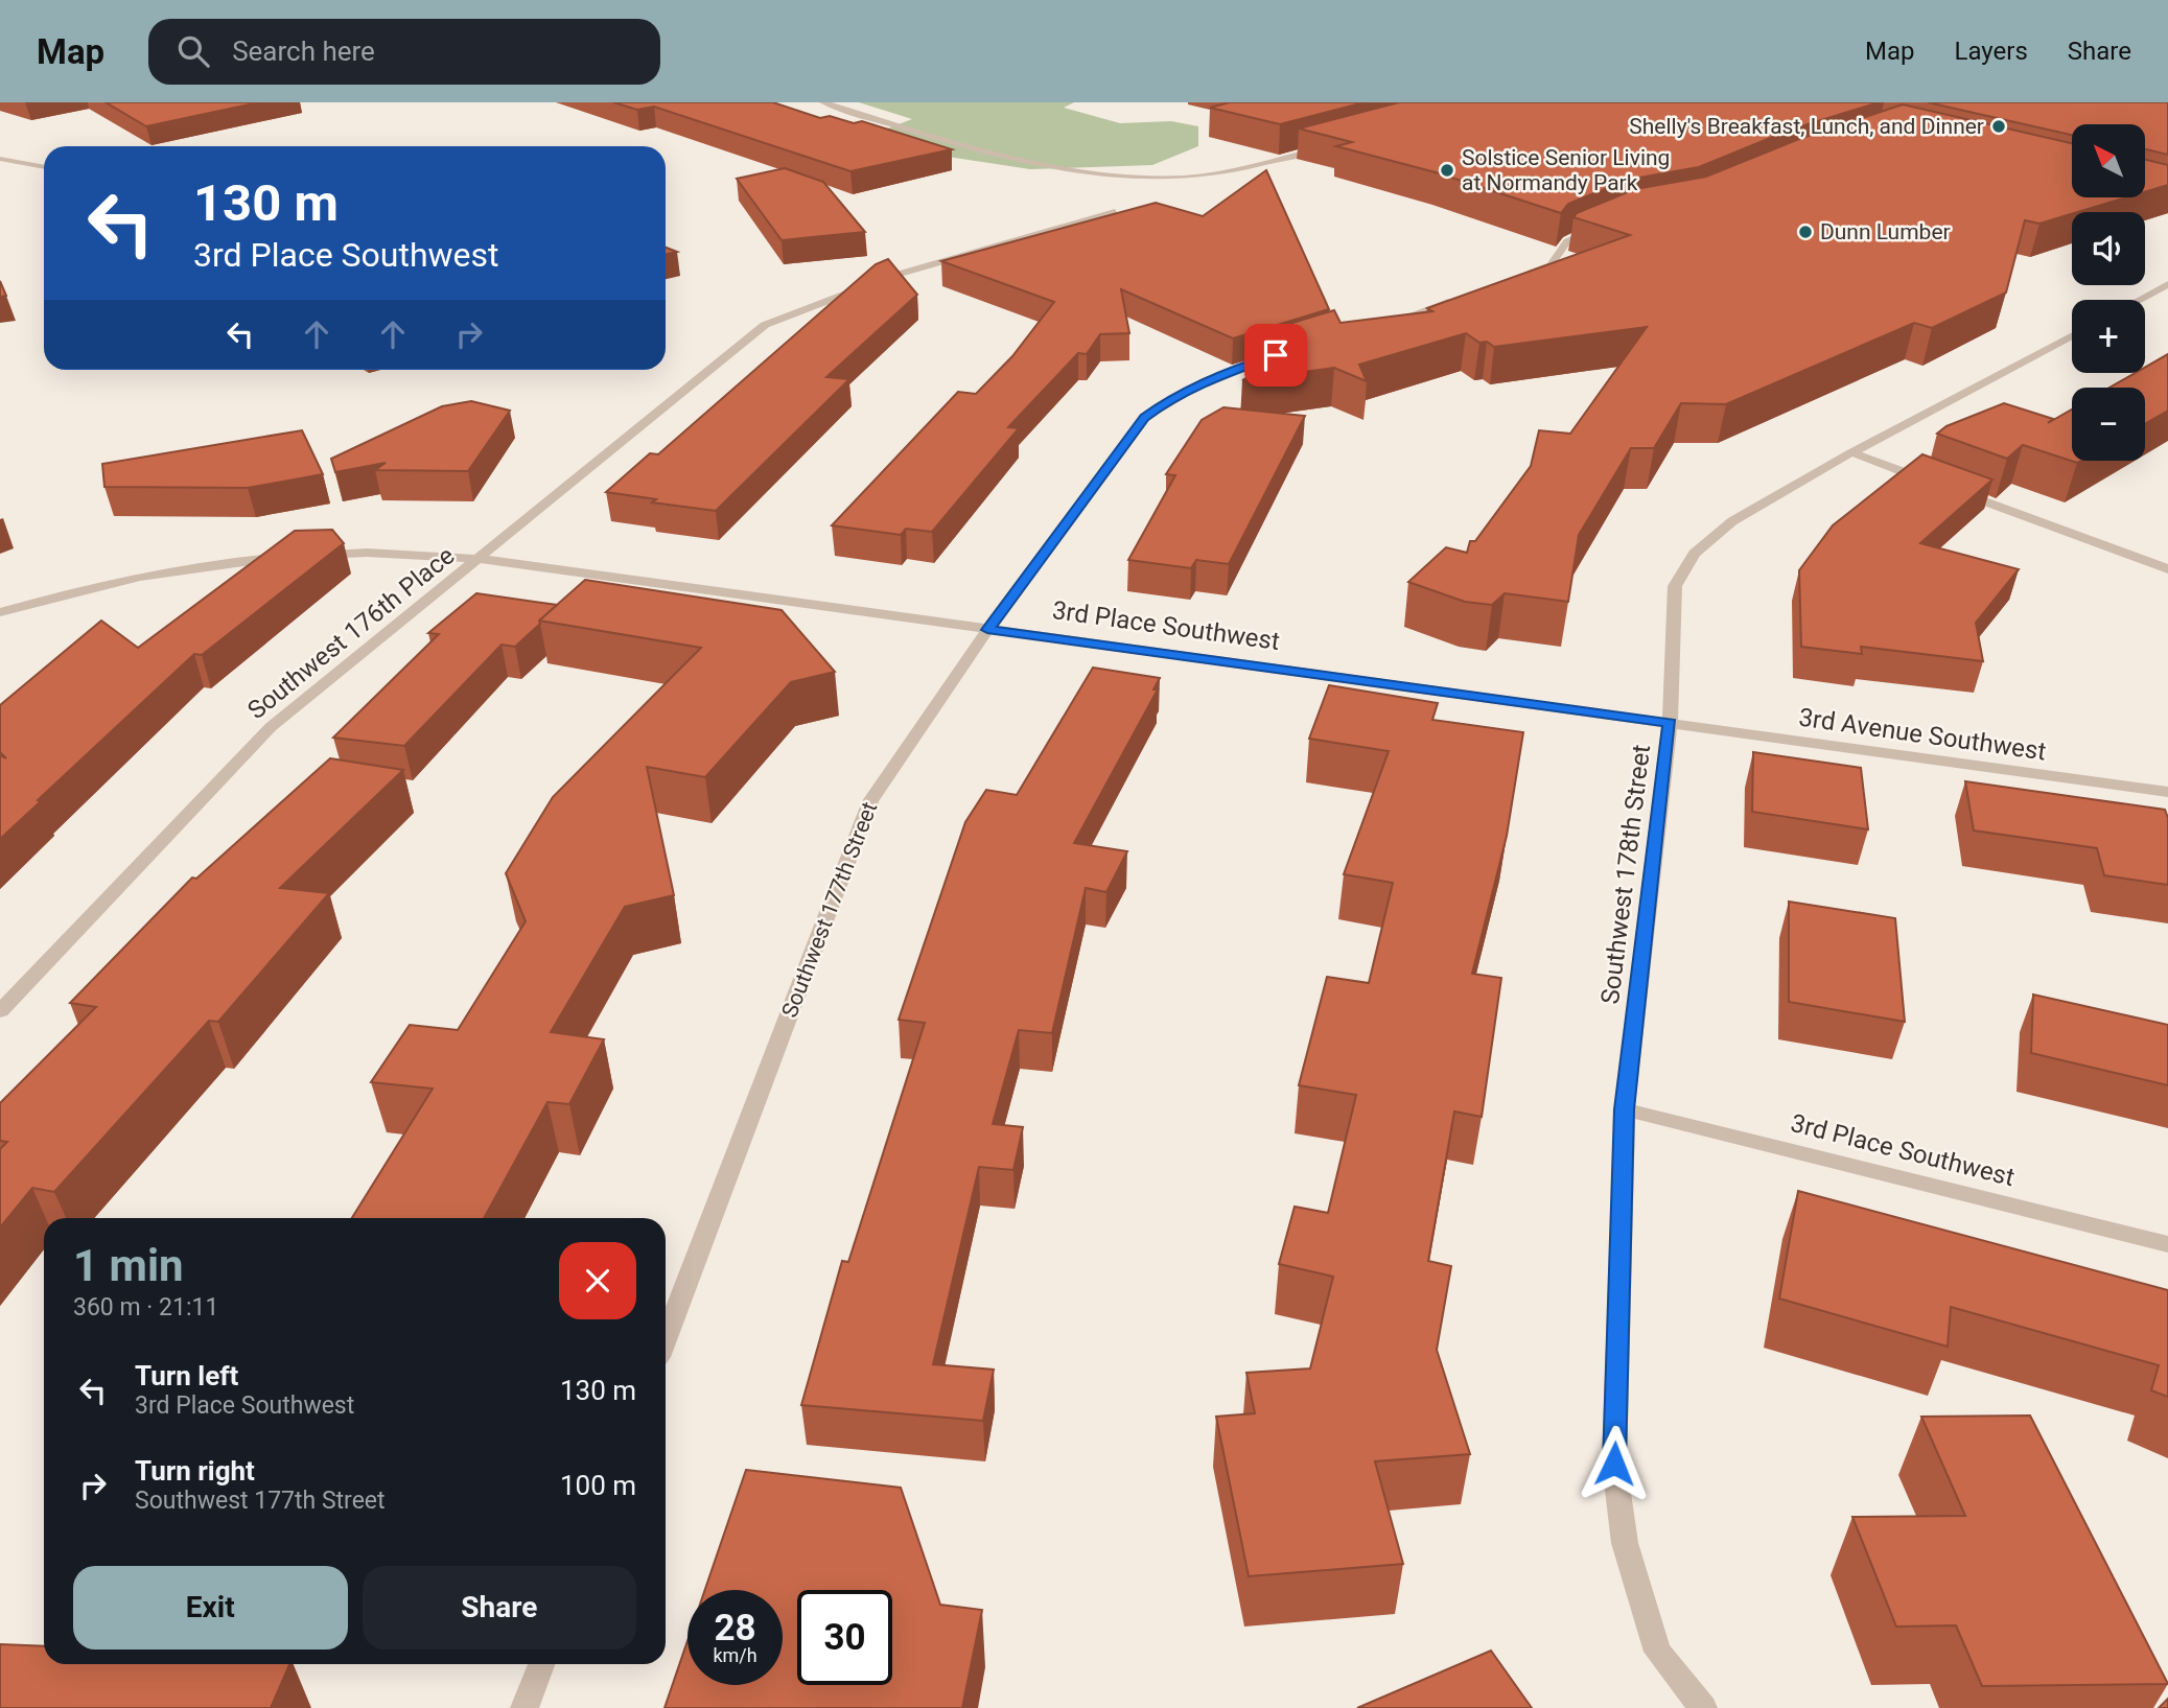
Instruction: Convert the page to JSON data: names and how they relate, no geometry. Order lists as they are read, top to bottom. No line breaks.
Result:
{"streets":{"street":["3rd Place Southwest","Southwest 176th Place","3rd Avenue Southwest","Southwest 178th Street","Southwest 177th Street"]},"crossings":[["3rd Place Southwest","Southwest 176th Place"],["3rd Place Southwest","3rd Avenue Southwest"],["3rd Place Southwest","Southwest 178th Street"],["3rd Place Southwest","Southwest 177th Street"],["3rd Avenue Southwest","Southwest 178th Street"]],"places":["Shelly's Breakfast, Lunch, and Dinner","Solstice Senior Living at Normandy Park","Dunn Lumber"],"north":"top left","page":{"header":"Map","search":"Search here","nav":["Map","Layers","Share"],"map_buttons":["+","−"],"turn":["130 m","3rd Place Southwest"],"heading":["1 min","360 m · 21:11"],"list":[{"name":"Turn left","note":"3rd Place Southwest","value":"130 m"},{"name":"Turn right","note":"Southwest 177th Street","value":"100 m"}],"buttons":["Exit","Share"],"speed":"28 km/h","limit":"30"}}
